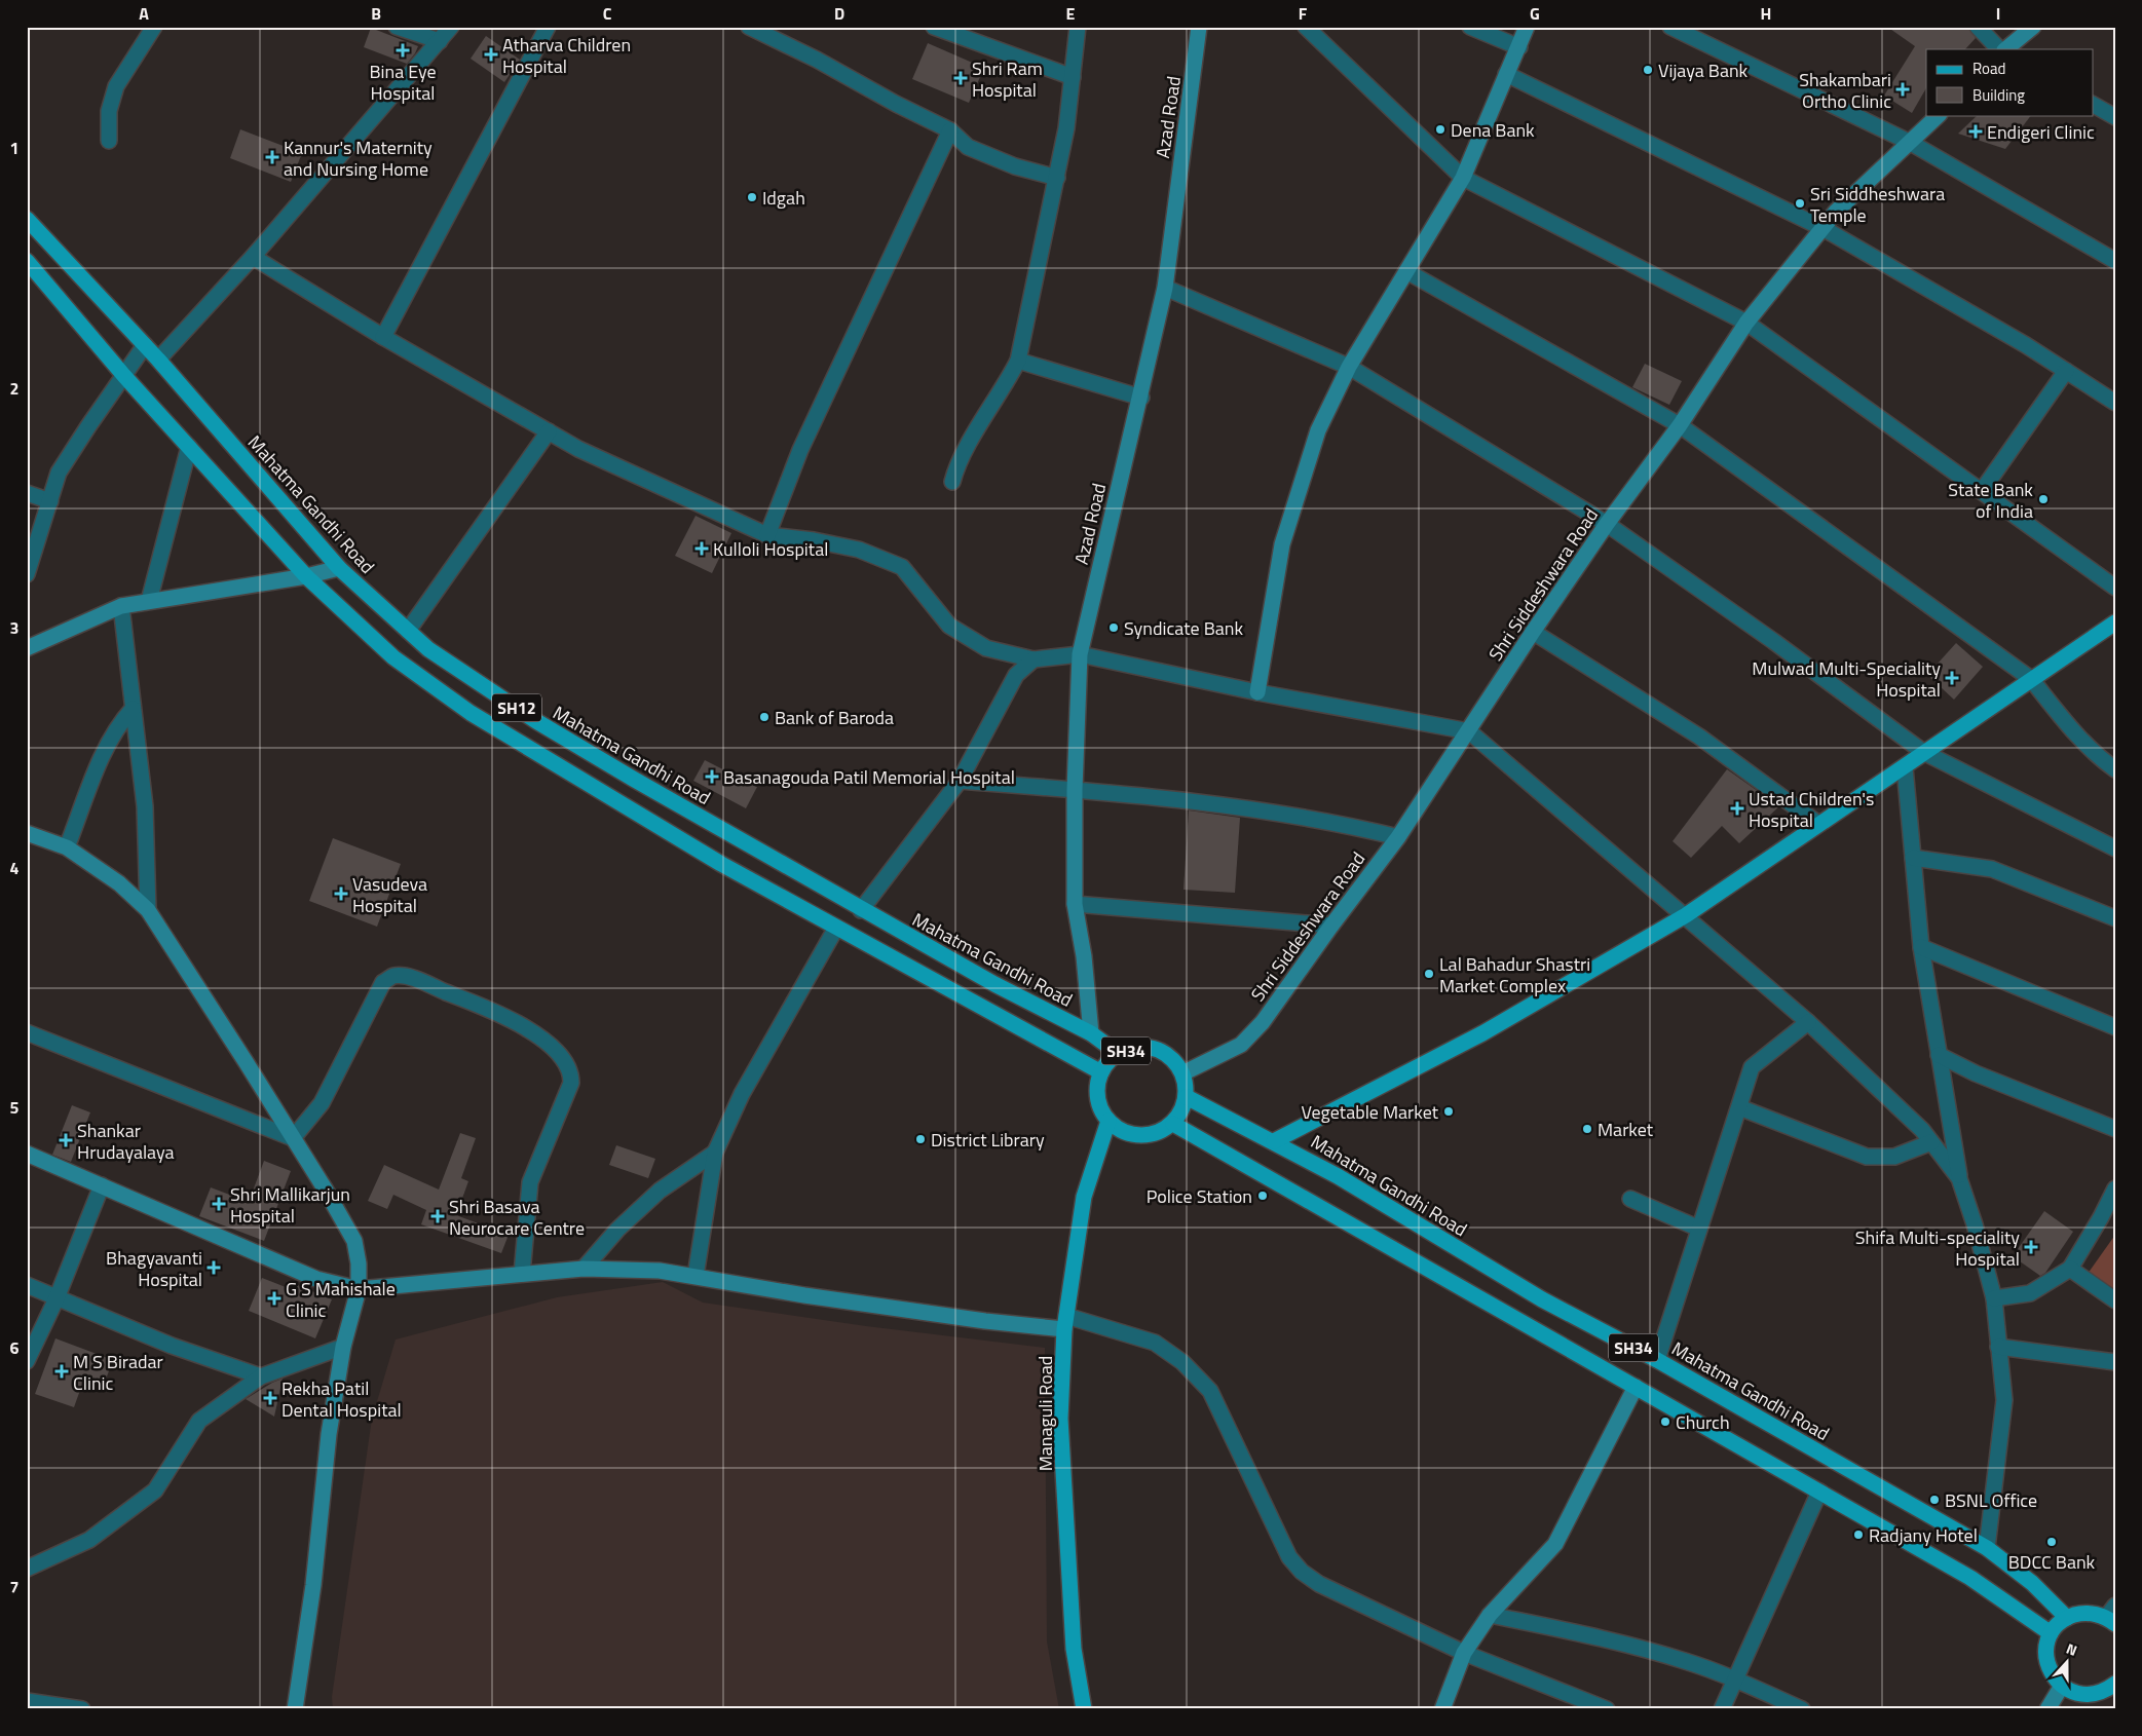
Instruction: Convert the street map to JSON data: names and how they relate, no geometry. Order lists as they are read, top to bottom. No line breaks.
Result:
{"streets":{"main road":["Mahatma Gandhi Road","SH12","SH34","Managuli Road"],"street":["Azad Road","Shri Siddeshwara Road"]},"crossings":[["Azad Road","Mahatma Gandhi Road"],["Mahatma Gandhi Road","Shri Siddeshwara Road"],["Mahatma Gandhi Road","SH12"],["Mahatma Gandhi Road","SH34"],["Mahatma Gandhi Road","Managuli Road"],["Shri Siddeshwara Road","SH12"],["Shri Siddeshwara Road","SH34"],["Shri Siddeshwara Road","Managuli Road"],["SH12","SH34"],["SH12","Managuli Road"],["SH34","Managuli Road"]],"places":{"health":["Bina Eye Hospital","Atharva Children Hospital","Shri Ram Hospital","Shakambari Ortho Clinic","Endigeri Clinic","Kannur's Maternity and Nursing Home","Kulloli Hospital","Mulwad Multi-Speciality Hospital","Basanagouda Patil Memorial Hospital","Ustad Children's Hospital","Vasudeva Hospital","Shankar Hrudayalaya","Shri Mallikarjun Hospital","Shri Basava Neurocare Centre","Shifa Multi-speciality Hospital","Bhagyavanti Hospital","G S Mahishale Clinic","M S Biradar Clinic","Rekha Patil Dental Hospital"],"other":["Vijaya Bank","Dena Bank","Idgah","Sri Siddheshwara Temple","State Bank of India","Syndicate Bank","Bank of Baroda","Lal Bahadur Shastri Market Complex","Vegetable Market","Market","District Library","Police Station","Church","BSNL Office","Radjany Hotel","BDCC Bank"]},"legend":["Road","Building"],"north":"top","grid":{"columns":["A","B","C","D","E","F","G","H","I"],"rows":["1","2","3","4","5","6","7"]}}
